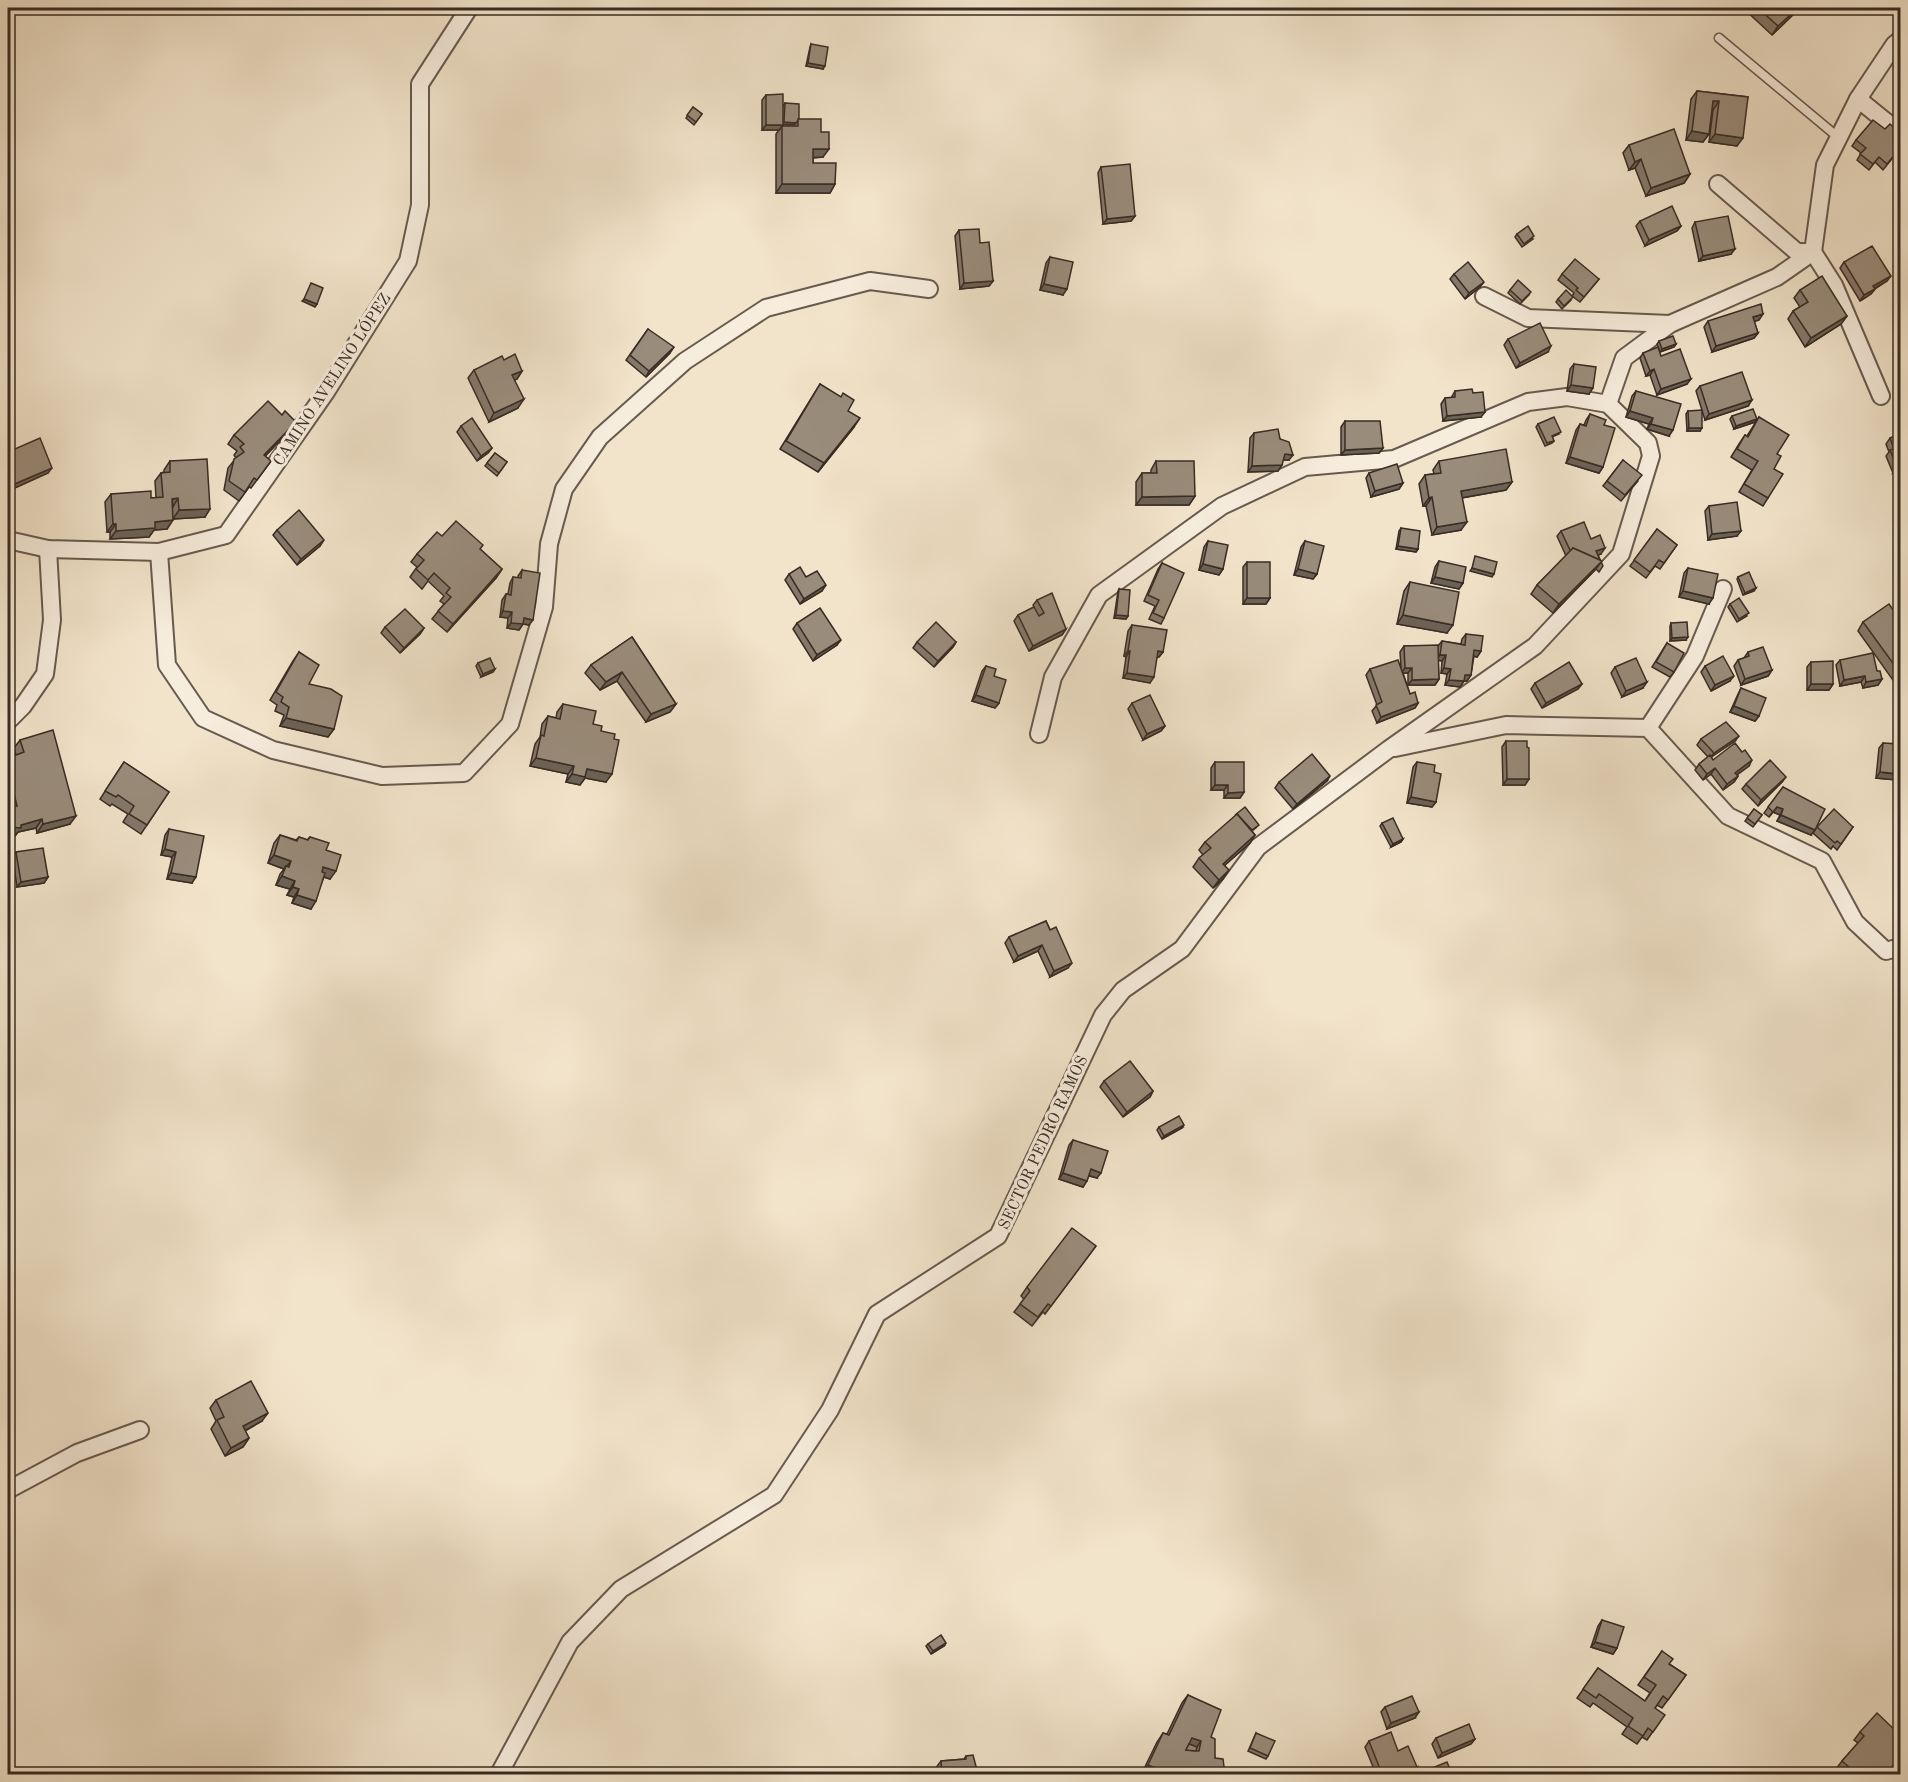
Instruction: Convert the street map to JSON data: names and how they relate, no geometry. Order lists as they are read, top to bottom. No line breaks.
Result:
{"streets":{"street":["CAMINO AVELINO LÓPEZ","SECTOR PEDRO RAMOS"]}}
